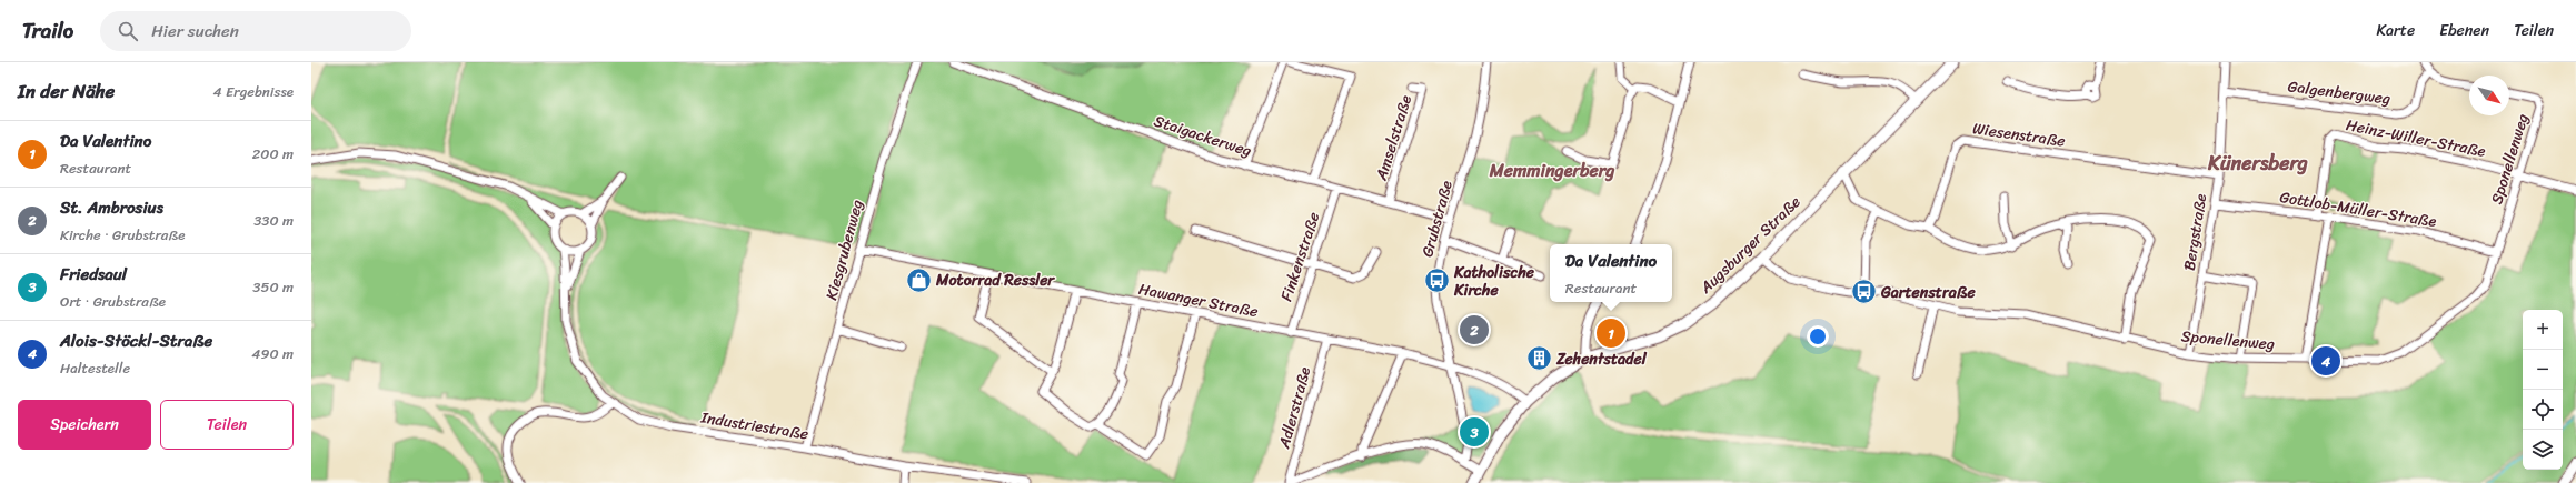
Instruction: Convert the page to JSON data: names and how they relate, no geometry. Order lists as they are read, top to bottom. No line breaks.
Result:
{"streets":{"street":["Galgenbergweg","Wiesenstraße","Staigackerweg","Amselstraße","Heinz-Willer-Straße","Sponellenweg","Gottlob-Müller-Straße","Grubstraße","Bergstraße","Augsburger Straße","Kiesgrubenweg","Finkenstraße","Hawanger Straße","Adlerstraße","Industriestraße"]},"crossings":[["Galgenbergweg","Bergstraße"],["Wiesenstraße","Bergstraße"],["Staigackerweg","Amselstraße"],["Staigackerweg","Grubstraße"],["Staigackerweg","Finkenstraße"],["Heinz-Willer-Straße","Sponellenweg"],["Heinz-Willer-Straße","Gottlob-Müller-Straße"],["Sponellenweg","Gottlob-Müller-Straße"],["Sponellenweg","Bergstraße"],["Sponellenweg","Augsburger Straße"],["Gottlob-Müller-Straße","Bergstraße"],["Grubstraße","Hawanger Straße"],["Augsburger Straße","Hawanger Straße"],["Kiesgrubenweg","Hawanger Straße"],["Kiesgrubenweg","Industriestraße"],["Finkenstraße","Hawanger Straße"],["Hawanger Straße","Adlerstraße"]],"districts":["Künersberg","Memmingerberg"],"places":{"shop":["Motorrad Ressler"],"bus stop":["Katholische Kirche","Gartenstraße"],"building":["Zehentstadel"]},"north":"bottom right","page":{"header":"Trailo","search":"Hier suchen","nav":["Karte","Ebenen","Teilen"],"heading":["In der Nähe","4 Ergebnisse"],"list":[{"mark":"1","name":"Da Valentino","note":"Restaurant","value":"200 m"},{"mark":"2","name":"St. Ambrosius","note":"Kirche · Grubstraße","value":"330 m"},{"mark":"3","name":"Friedsaul","note":"Ort · Grubstraße","value":"350 m"},{"mark":"4","name":"Alois-Stöckl-Straße","note":"Haltestelle","value":"490 m"}],"popup":["Da Valentino","Restaurant"],"map_buttons":["+","−"],"pins":["2","1","4","3"],"buttons":["Speichern","Teilen"]}}
